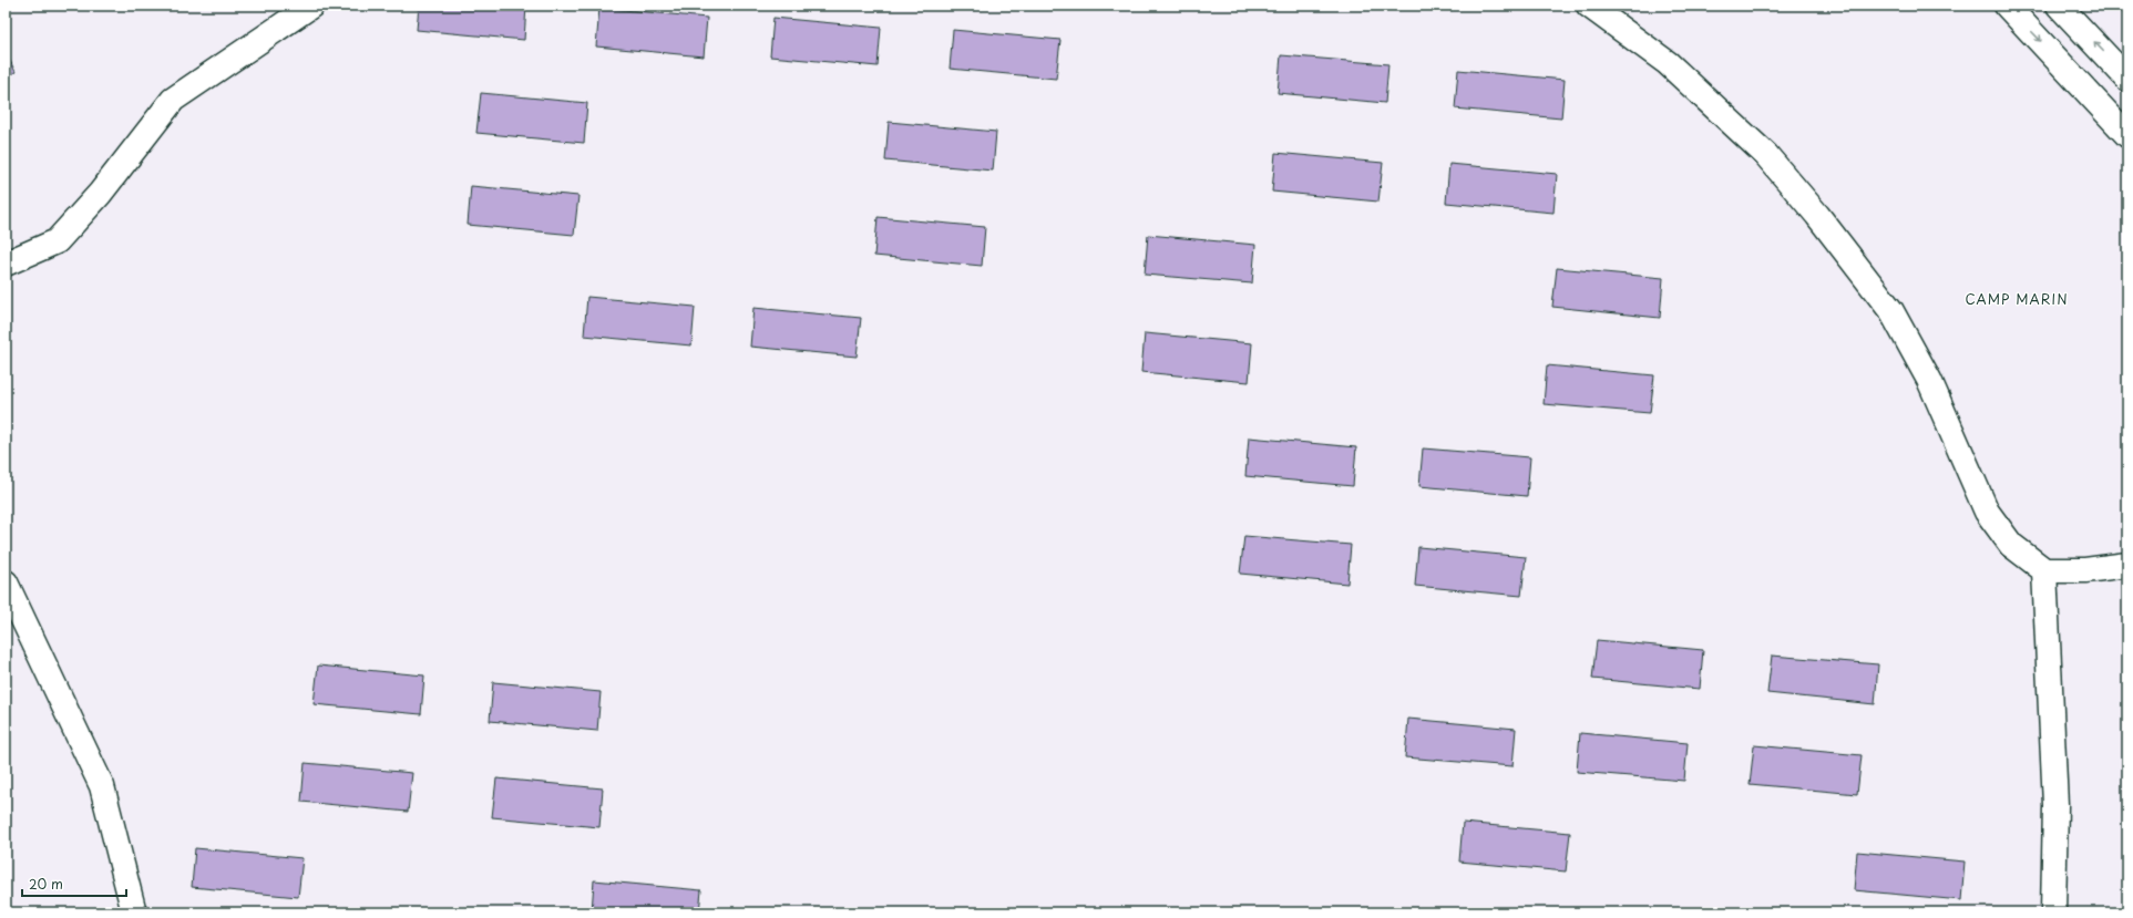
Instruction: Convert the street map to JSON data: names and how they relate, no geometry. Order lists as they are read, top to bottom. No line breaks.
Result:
{"districts":["CAMP MARIN"],"scale_bar":"20 m"}
